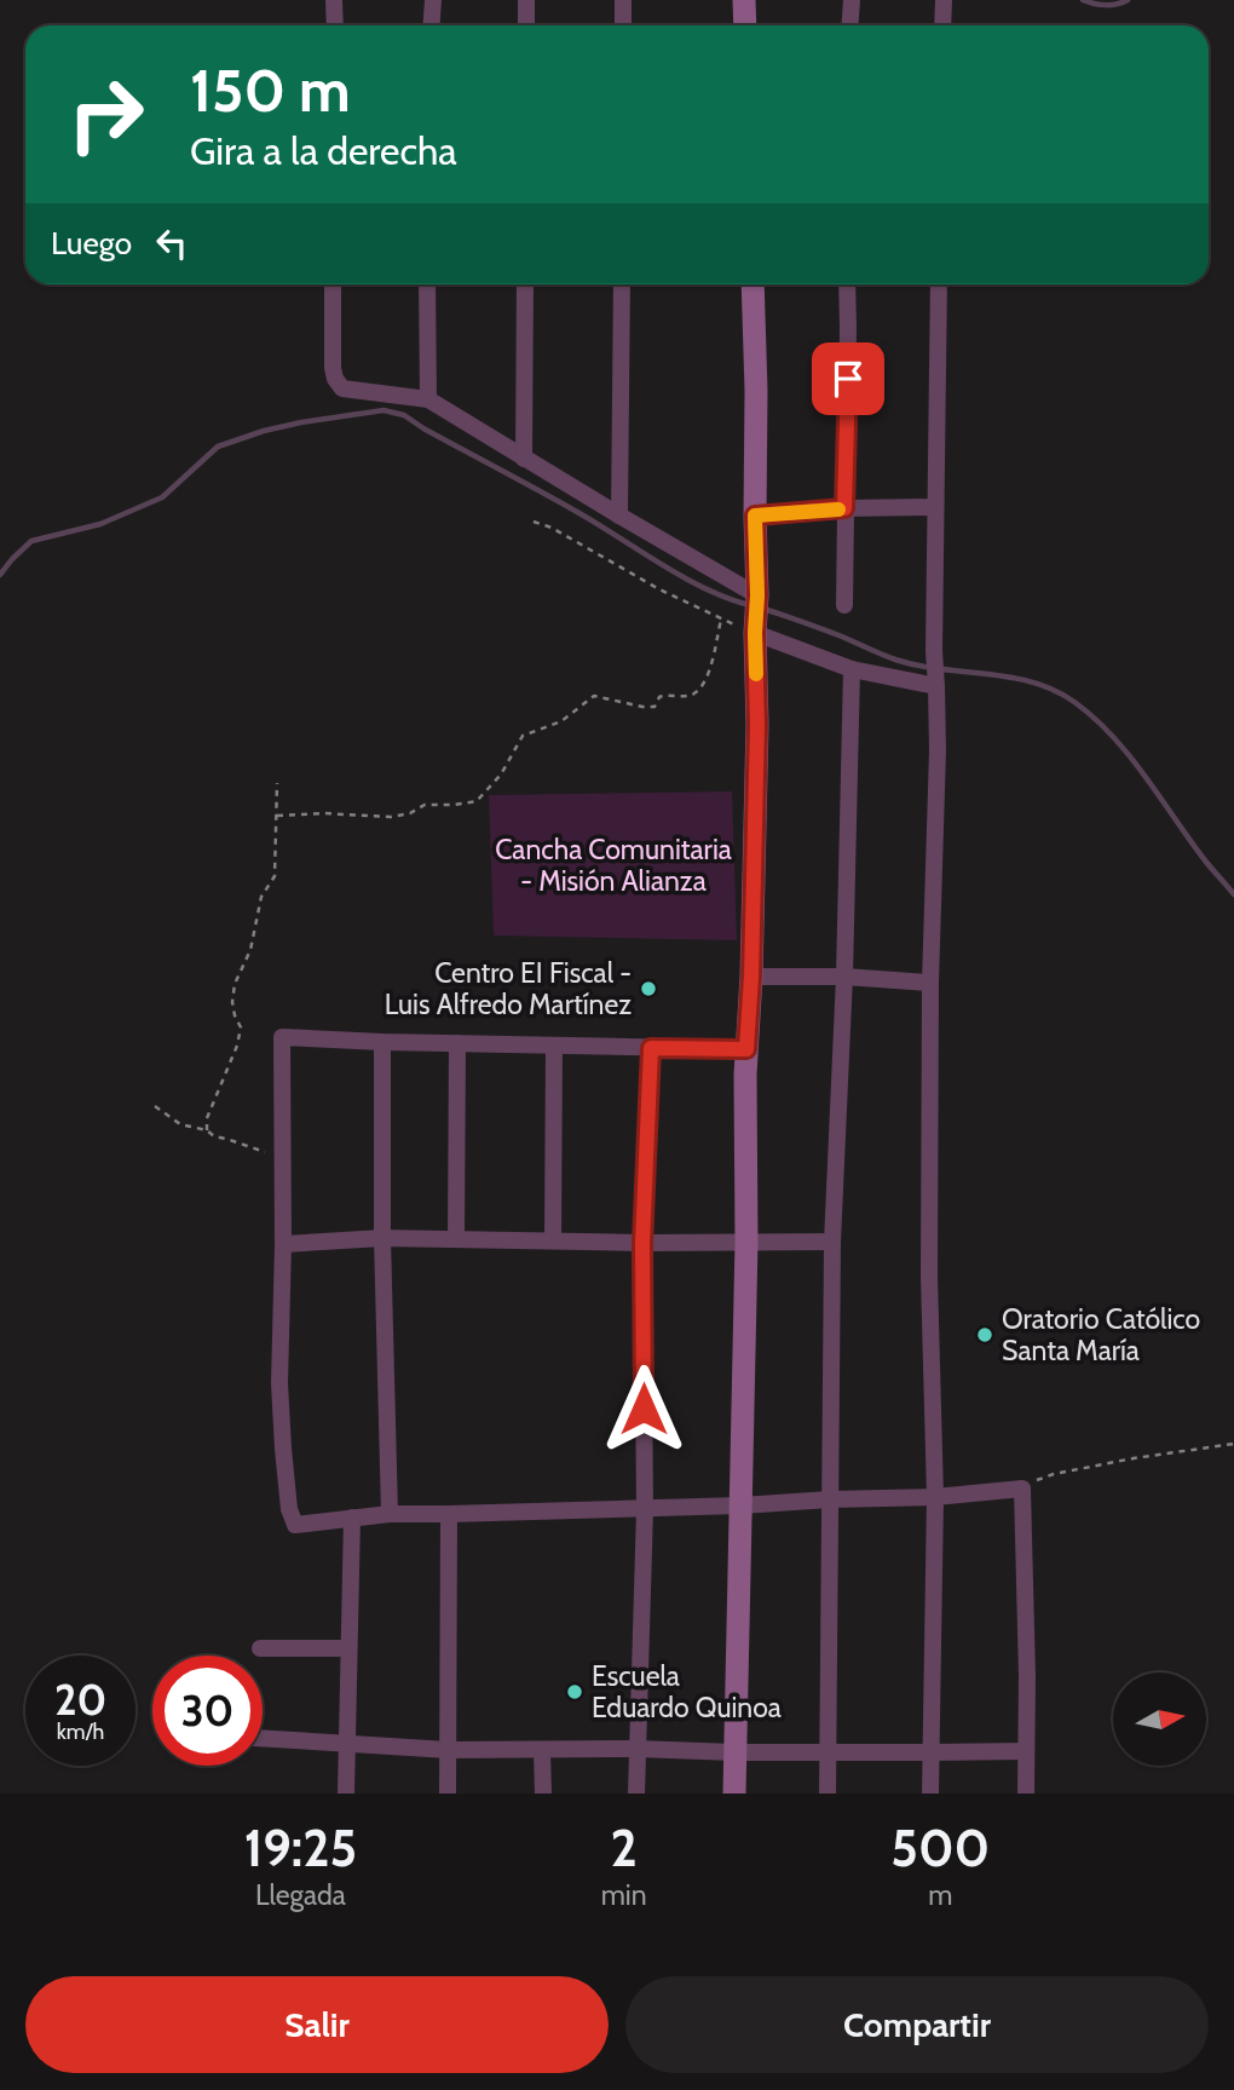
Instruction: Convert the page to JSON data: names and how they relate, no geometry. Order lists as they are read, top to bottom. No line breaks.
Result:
{"parks":["Cancha Comunitaria - Misión Alianza"],"places":["Centro EI Fiscal - Luis Alfredo Martínez","Oratorio Católico Santa María","Escuela Eduardo Quinoa"],"north":"right","page":{"turn":["150 m","Gira a la derecha"],"then":"Luego","speed":"20 km/h","limit":"30","eta":["19:25","Llegada","2","min","500","m"],"buttons":["Salir","Compartir"]}}
